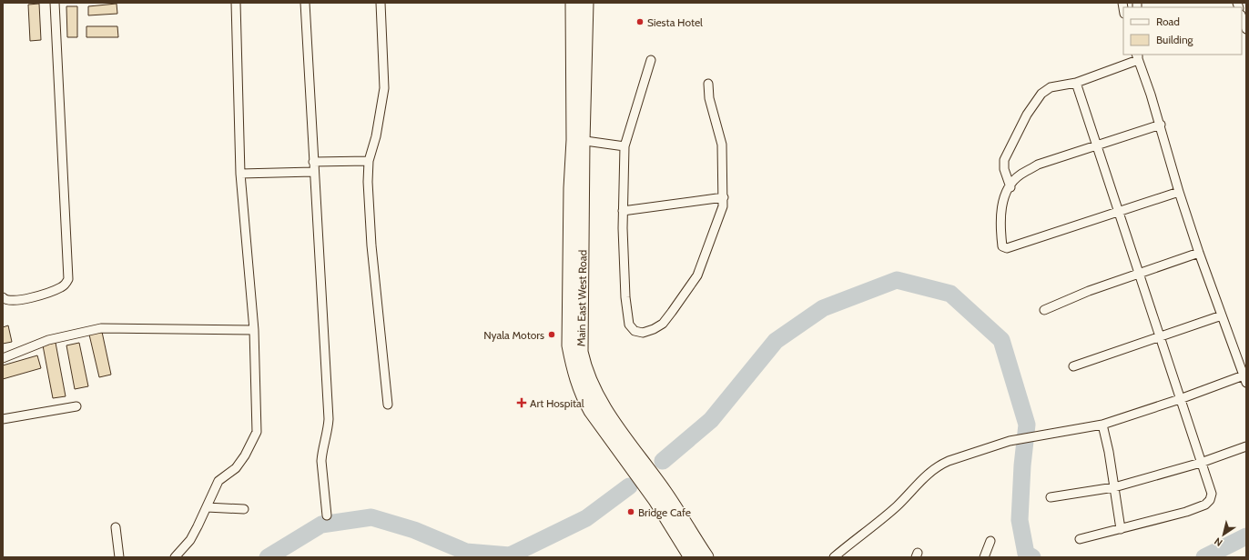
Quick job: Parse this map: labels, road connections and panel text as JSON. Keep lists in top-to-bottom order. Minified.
{"streets":{"main road":["Main East West Road"]},"places":{"other":["Siesta Hotel","Nyala Motors","Bridge Cafe"],"health":["Art Hospital"]},"legend":["Road","Building"],"north":"bottom left"}
